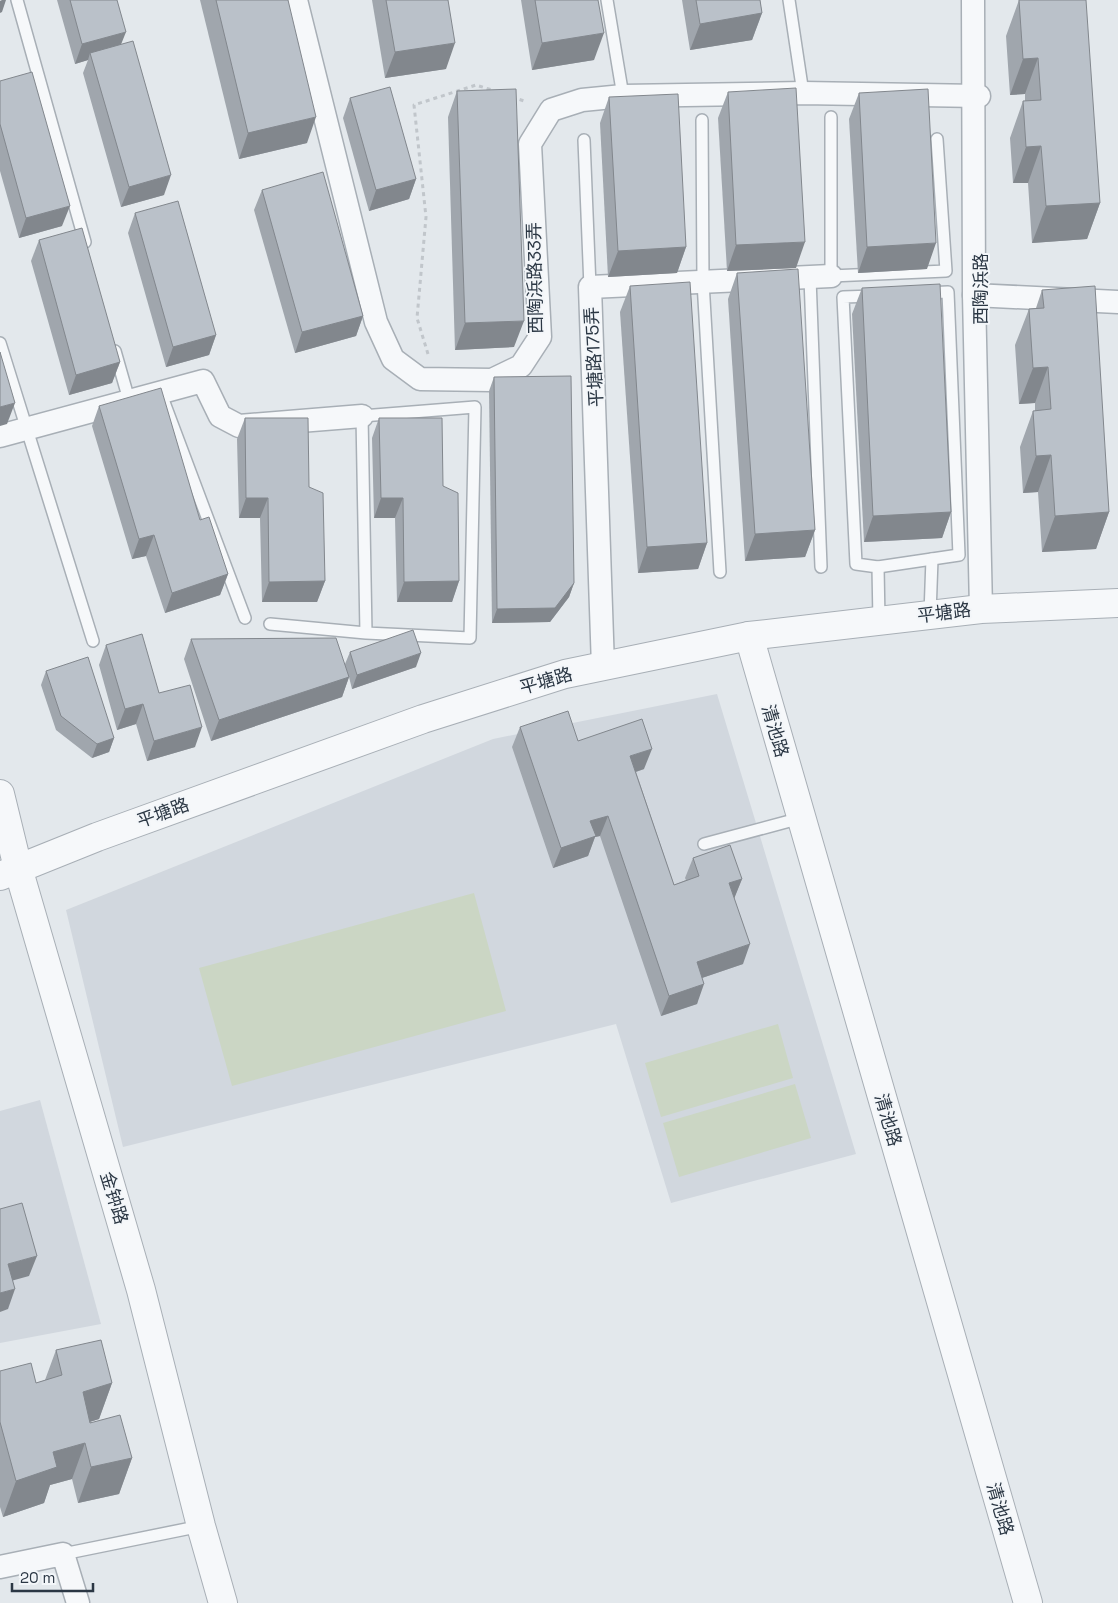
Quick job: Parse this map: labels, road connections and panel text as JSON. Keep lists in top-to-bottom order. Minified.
{"streets":{"street":["西陶浜路33弄","西陶浜路","平塘路175弄","平塘路","清池路","金钟路"]},"crossings":[["西陶浜路","平塘路"],["平塘路175弄","平塘路"],["平塘路","清池路"],["平塘路","金钟路"]],"scale_bar":"20 m"}
